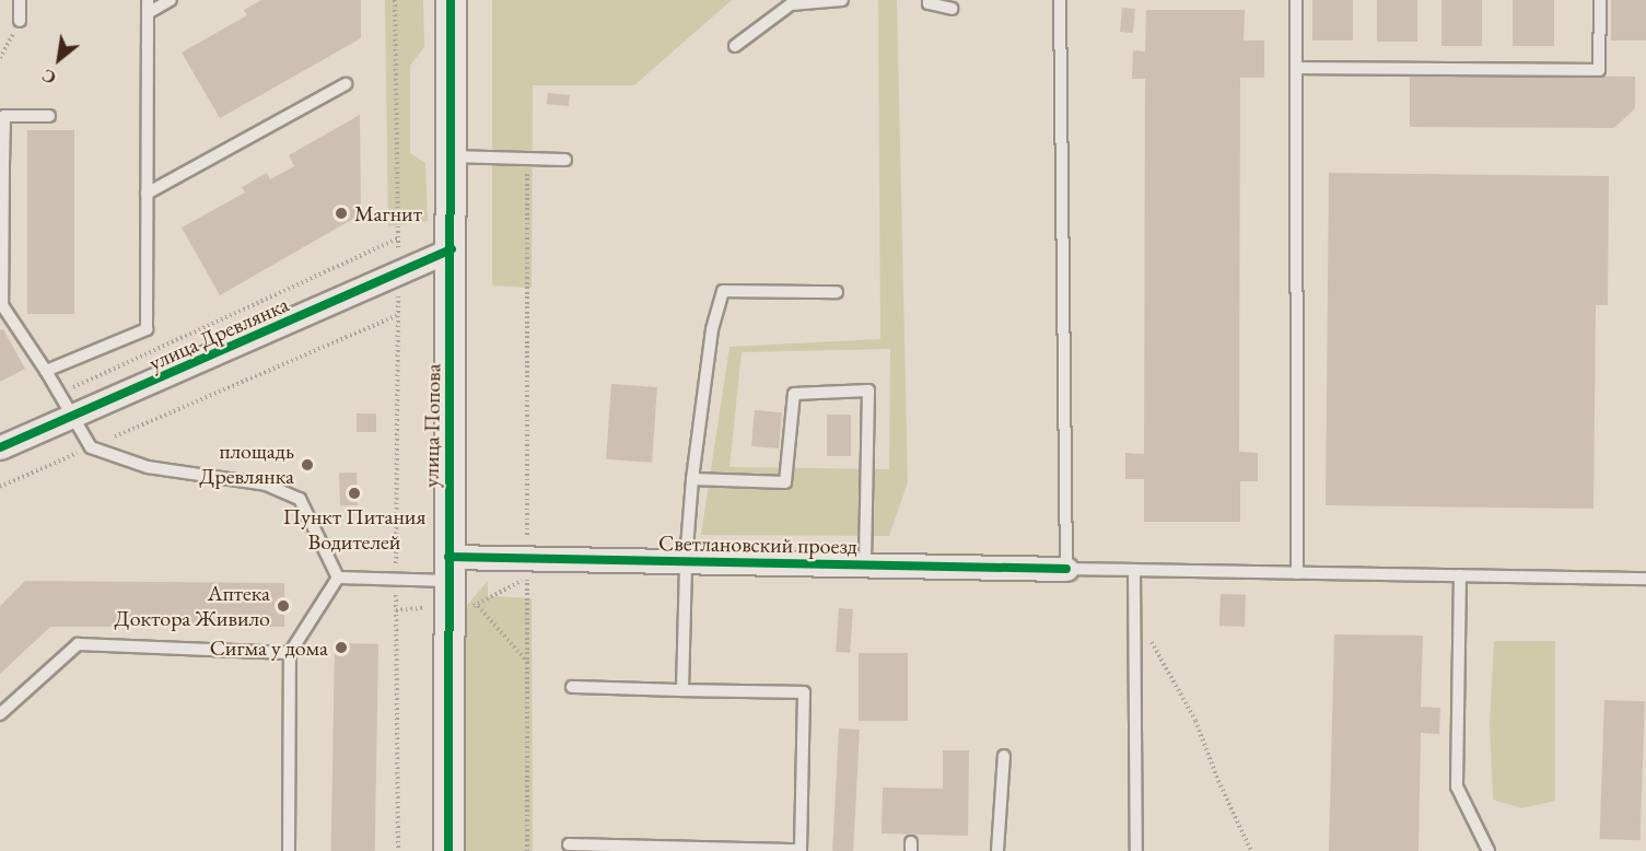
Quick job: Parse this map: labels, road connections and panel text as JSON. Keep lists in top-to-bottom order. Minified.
{"streets":{"street":["улица Древлянка","улица Попова","Светлановский проезд"]},"crossings":[["улица Древлянка","улица Попова"],["улица Попова","Светлановский проезд"]],"places":["Магнит","площадь Древлянка","Пункт Питания Водителей","Аптека Доктора Живило","Сигма у дома"],"north":"bottom left"}
